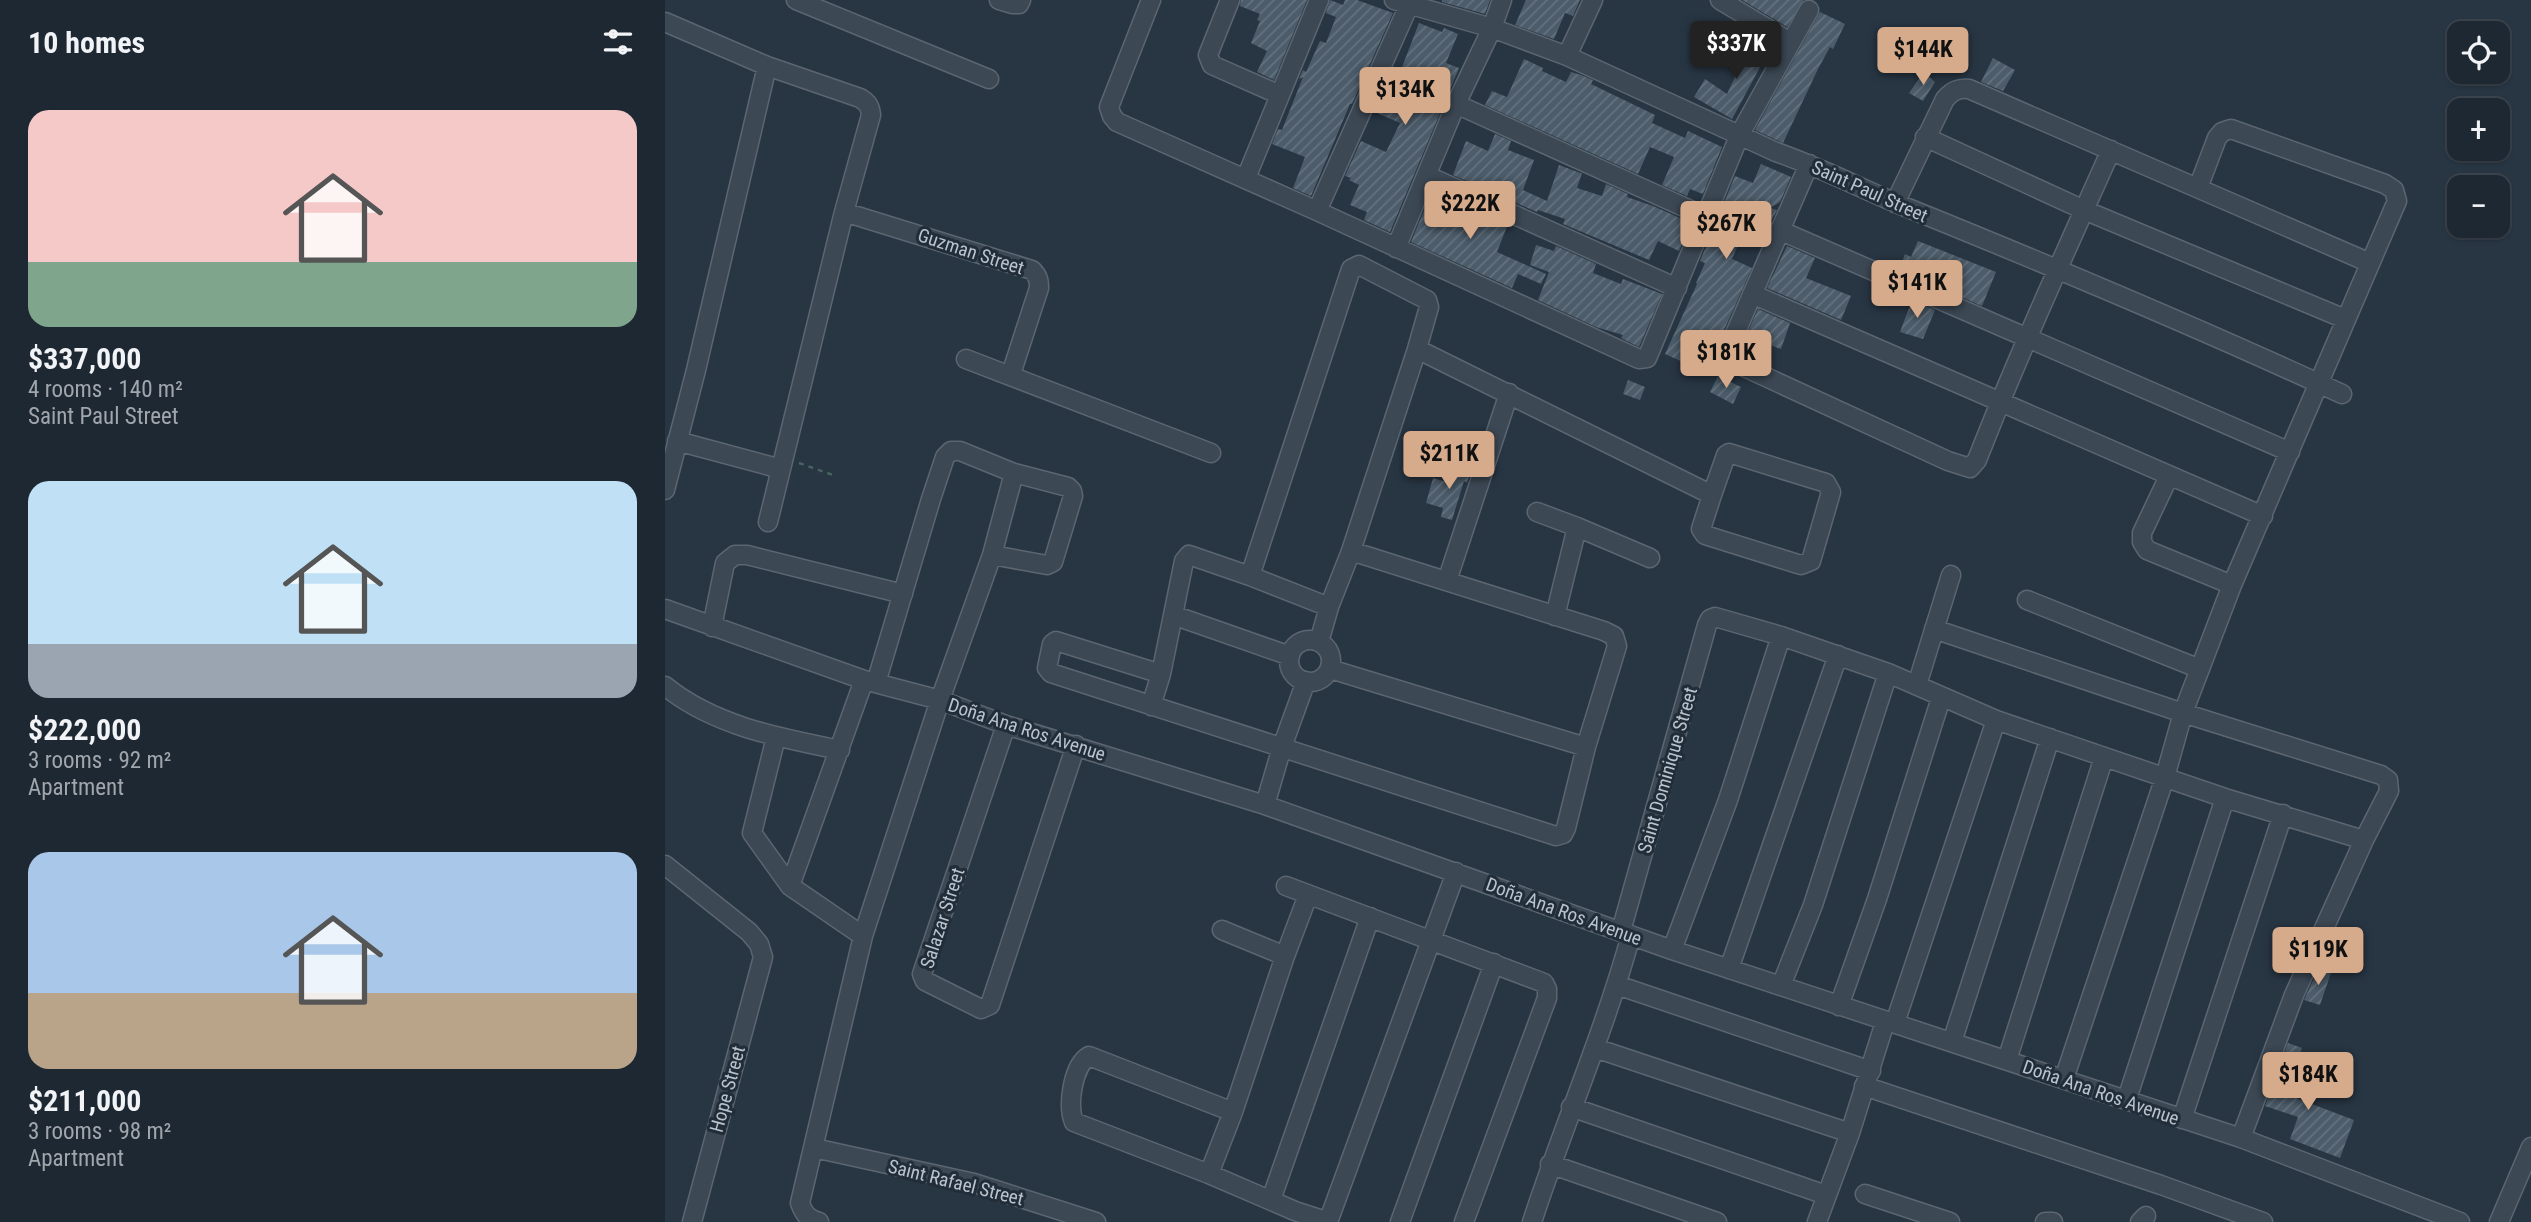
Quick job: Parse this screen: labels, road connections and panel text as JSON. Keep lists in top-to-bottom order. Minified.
{"streets":{"street":["Saint Paul Street","Guzman Street","Doña Ana Ros Avenue","Saint Dominique Street","Salazar Street","Hope Street","Saint Rafael Street"]},"crossings":[["Doña Ana Ros Avenue","Saint Dominique Street"],["Doña Ana Ros Avenue","Salazar Street"]],"page":{"heading":"10 homes","map_buttons":["+","−"],"price":["$337K","$144K","$134K","$222K","$267K","$141K","$181K","$211K","$119K","$184K"],"list":[{"name":"$337,000","note":"4 rooms · 140 m² · Saint Paul Street"},{"name":"$222,000","note":"3 rooms · 92 m² · Apartment"},{"name":"$211,000","note":"3 rooms · 98 m² · Apartment"}]}}
